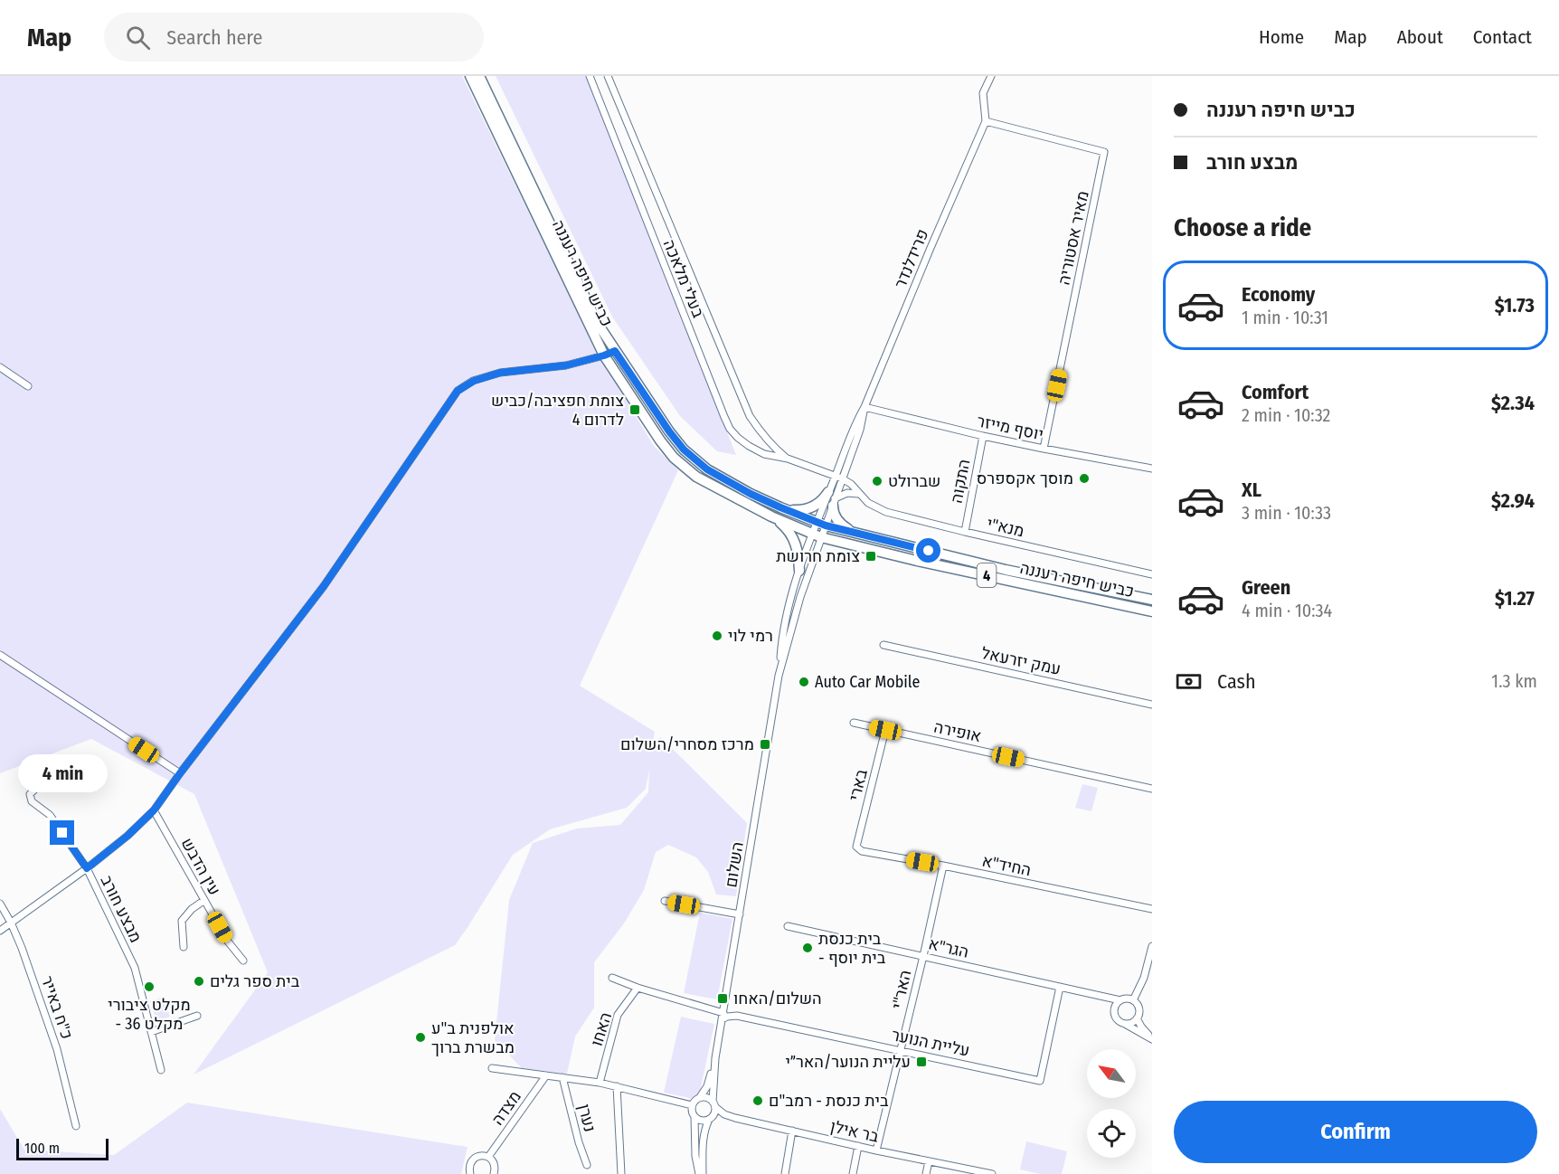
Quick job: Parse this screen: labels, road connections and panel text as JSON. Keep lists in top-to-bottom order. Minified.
{"streets":{"highway":["כביש חיפה רעננה","4"],"street":["מאיר אסטוריה","פרידלנדר","בעלי מלאכה","יוסף מייזר","התקוה","מנא\"י","עמק יזרעאל","אופירה","בארי","השלום","החיד\"א","עין הדבש","מבצע חורב","הגר\"א","האר\"י","כ\"ח באייר","האחו","עליית הנוער","מצדה","נערן","בר אילן"]},"crossings":[["מאיר אסטוריה","פרידלנדר"],["מאיר אסטוריה","יוסף מייזר"],["פרידלנדר","כביש חיפה רעננה"],["פרידלנדר","בעלי מלאכה"],["פרידלנדר","יוסף מייזר"],["פרידלנדר","מנא\"י"],["פרידלנדר","השלום"],["כביש חיפה רעננה","השלום"],["בעלי מלאכה","מנא\"י"],["יוסף מייזר","התקוה"],["התקוה","מנא\"י"],["אופירה","בארי"],["בארי","החיד\"א"],["השלום","עליית הנוער"],["השלום","בר אילן"],["החיד\"א","האר\"י"],["הגר\"א","האר\"י"],["הגר\"א","עליית הנוער"],["האר\"י","עליית הנוער"],["האר\"י","בר אילן"]],"places":{"transit":["צומת חפציבה/כביש 4 לדרום","צומת חרושת","מרכז מסחרי/השלום","השלום/האחו","עליית הנוער/האר״י"],"other":["מוסך אקספרס","שברולט","רמי לוי","Auto Car Mobile","בית כנסת - בית יוסף","בית ספר גלים","מקלט ציבורי - מקלט 36","אולפנית ב\"ע מבשרת ברוך","בית כנסת - רמב\"ם"]},"scale_bar":"100 m","north":"top left","page":{"header":"Map","search":"Search here","nav":["Home","Map","About","Contact"],"banner":["כביש חיפה רעננה","מבצע חורב"],"heading":"Choose a ride","list":[{"name":"Economy","note":"1 min · 10:31","value":"$1.73"},{"name":"Comfort","note":"2 min · 10:32","value":"$2.34"},{"name":"XL","note":"3 min · 10:33","value":"$2.94"},{"name":"Green","note":"4 min · 10:34","value":"$1.27"}],"pay":["Cash","1.3 km"],"bubble":"4 min","buttons":"Confirm","scale":"100 m"}}
